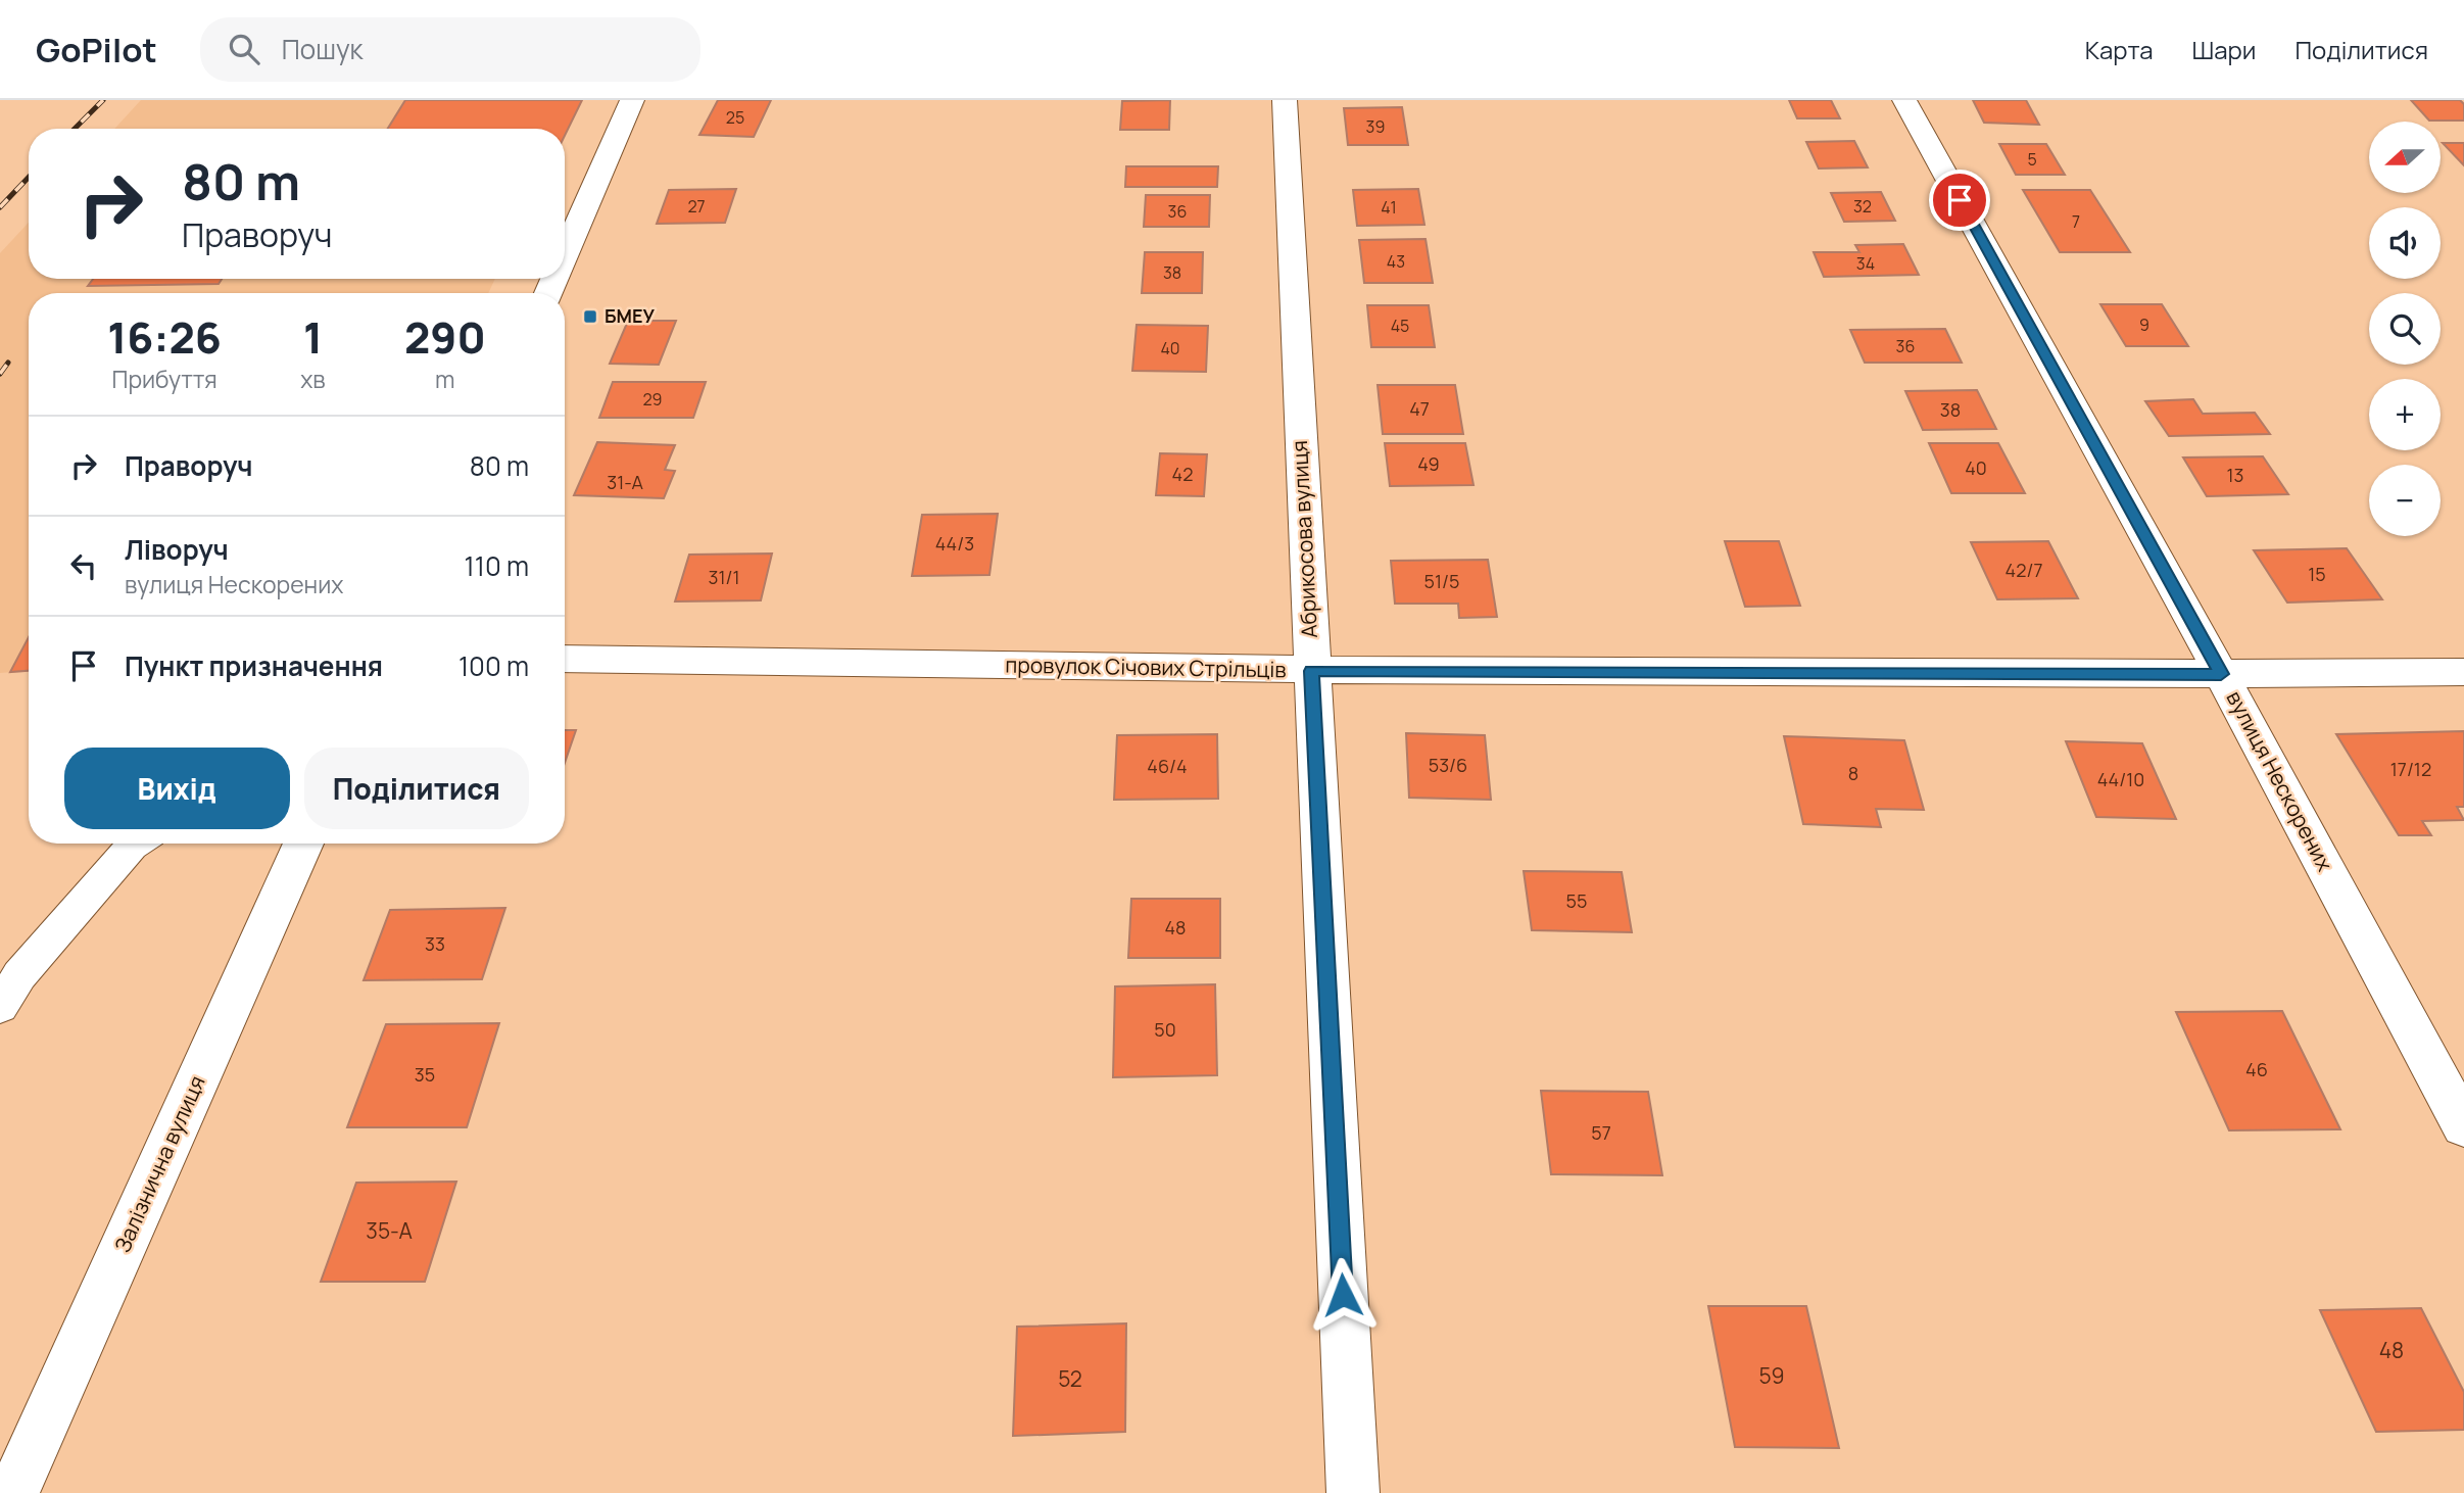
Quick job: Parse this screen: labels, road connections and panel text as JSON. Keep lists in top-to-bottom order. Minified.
{"streets":{"street":["Абрикосова вулиця","провулок Січових Стрільців","вулиця Нескорених","Залізнична вулиця"]},"crossings":[["Абрикосова вулиця","провулок Січових Стрільців"],["провулок Січових Стрільців","вулиця Нескорених"]],"places":{"transit":["БМЕУ"]},"house_numbers":["25","39","5","27","32","41","36","7","43","34","38","9","45","36","40","29","47","38","49","40","42","13","31-А","44/3","42/7","15","31/1","51/5","53/6","46/4","17/12","8","44/10","55","48","33","50","46","35","57","35-А","48","59","52"],"north":"left","page":{"header":"GoPilot","search":"Пошук","nav":["Карта","Шари","Поділитися"],"map_buttons":["+","−"],"turn":["80 m","Праворуч"],"eta":["16:26","Прибуття","1","хв","290","m"],"list":[{"name":"Праворуч","value":"80 m"},{"name":"Ліворуч","note":"вулиця Нескорених","value":"110 m"},{"name":"Пункт призначення","value":"100 m"}],"buttons":["Вихід","Поділитися"]}}
